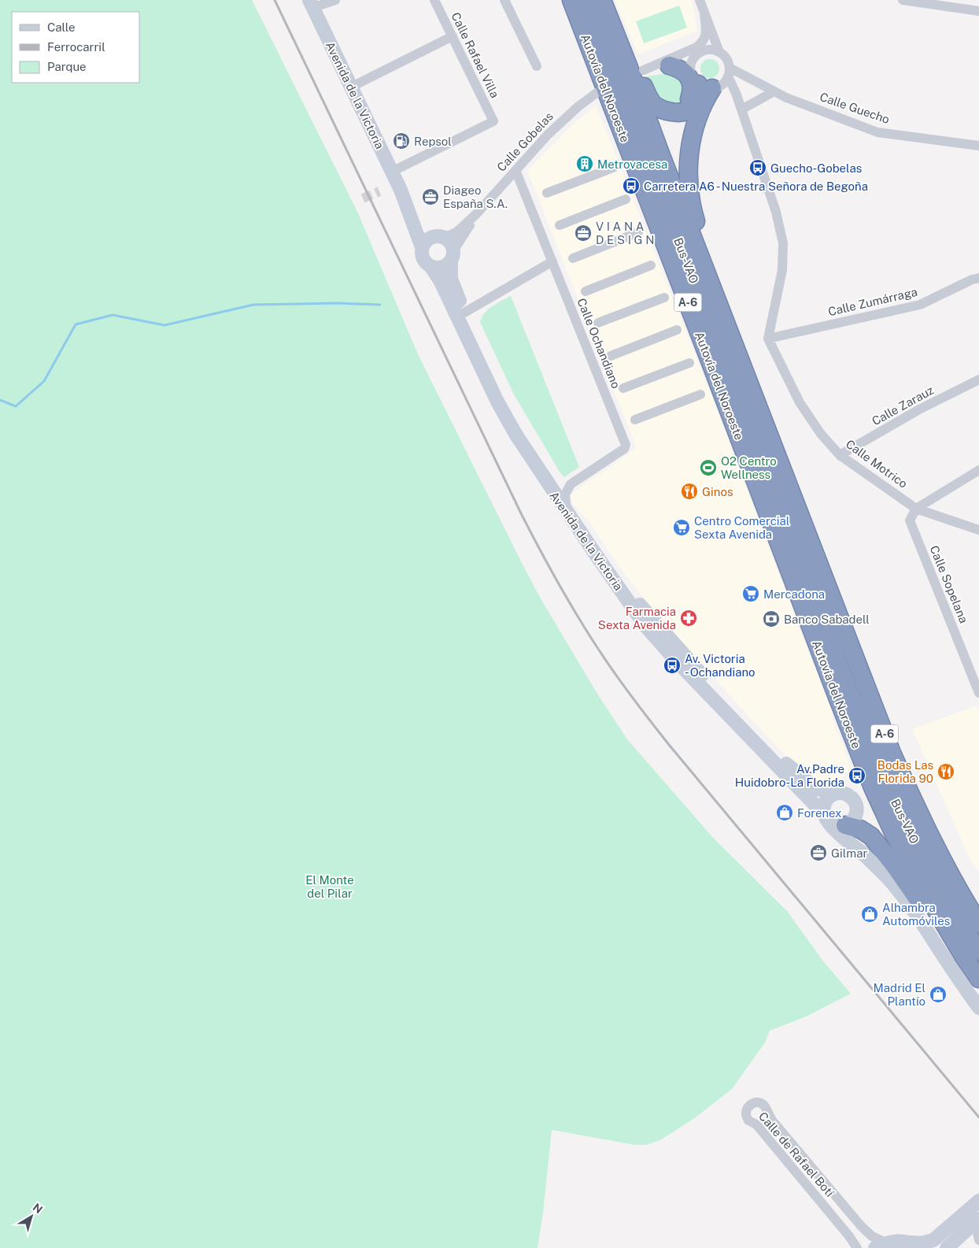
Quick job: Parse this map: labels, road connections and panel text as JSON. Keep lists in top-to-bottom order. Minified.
{"streets":{"highway":["Autovía del Noroeste","Bus-VAO","A-6"],"street":["Calle Rafael Villa","Avenida de la Victoria","Calle Guecho","Calle Gobelas","Calle Zumárraga","Calle Ochandiano","Calle Zarauz","Calle Motrico","Calle Sopelana","Calle de Rafael Botí"]},"crossings":[["Calle Rafael Villa","Avenida de la Victoria"],["Autovía del Noroeste","Bus-VAO"],["Avenida de la Victoria","Calle Gobelas"],["Avenida de la Victoria","Calle Ochandiano"],["Calle Gobelas","Calle Ochandiano"],["Calle Zumárraga","Calle Motrico"],["Calle Zarauz","Calle Motrico"],["Calle Motrico","Calle Sopelana"]],"parks":["El Monte del Pilar"],"places":{"fuel station":["Repsol"],"building":["Metrovacesa"],"bus stop":["Guecho-Gobelas","Carretera A6 - Nuestra Señora de Begoña","Av. Victoria - Ochandiano","Av.Padre Huidobro-La Florida"],"office":["Diageo España S.A.","V I A N A D E S I G N","Gilmar"],"sports":["O2 Centro Wellness"],"restaurant":["Ginos","Bodas Las Florida 90"],"supermarket":["Centro Comercial Sexta Avenida","Mercadona"],"pharmacy":["Farmacia Sexta Avenida"],"bank":["Banco Sabadell"],"shop":["Forenex","Alhambra Automóviles","Madrid El Plantío"]},"legend":["Calle","Ferrocarril","Parque"],"north":"top right"}
